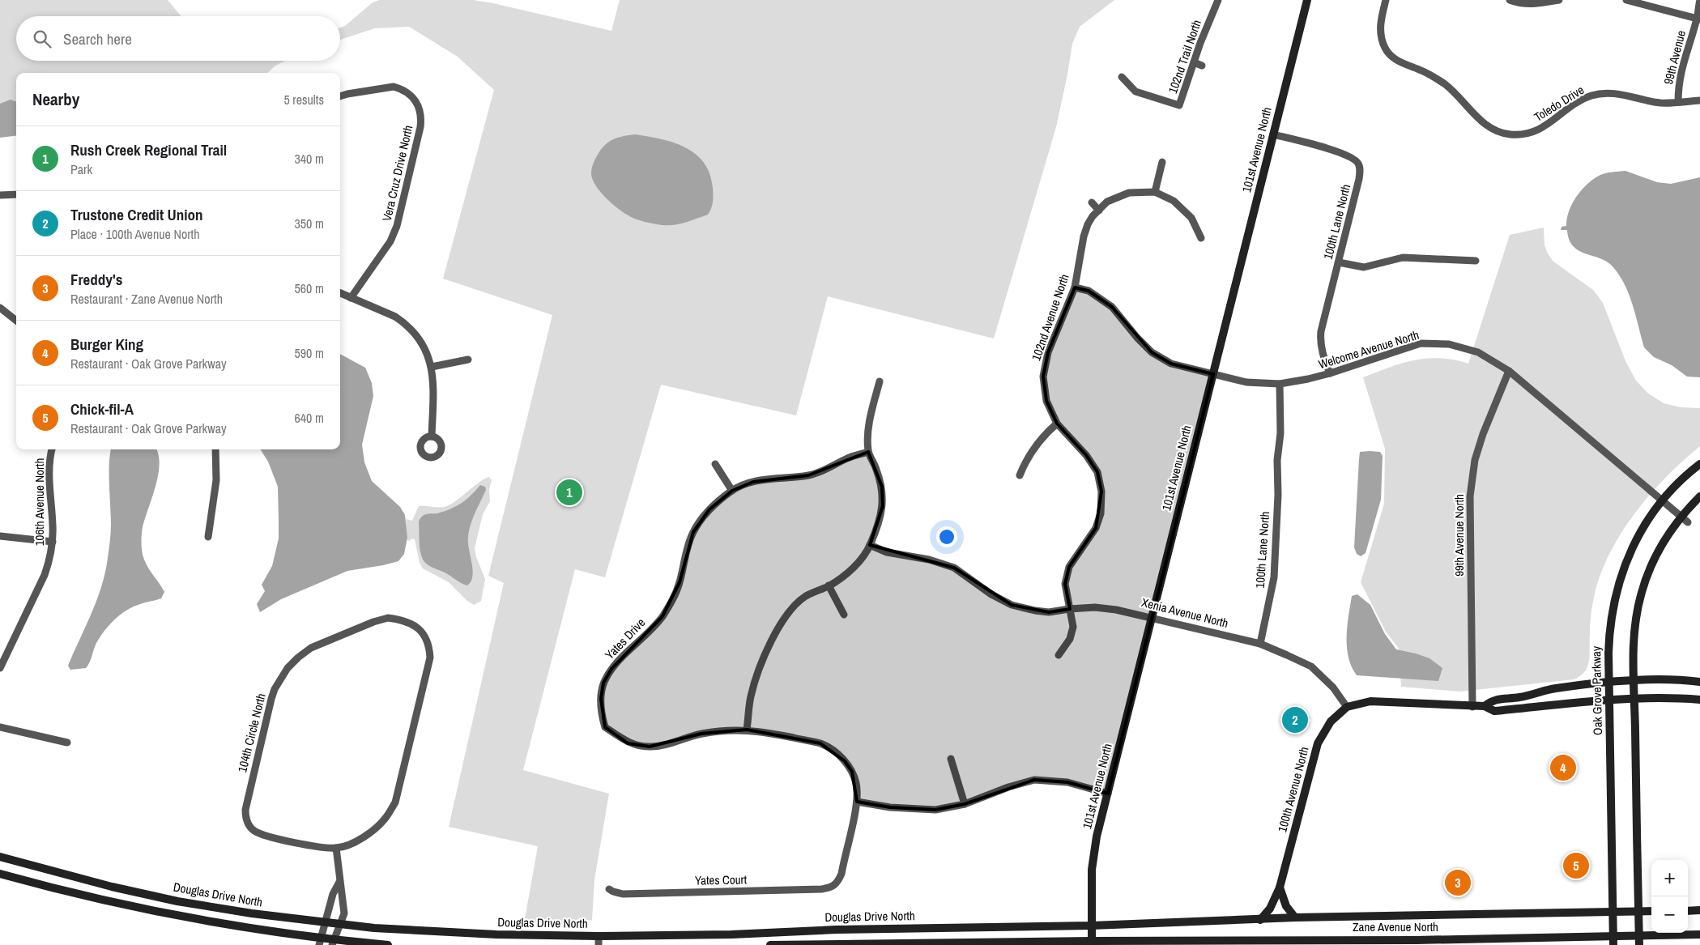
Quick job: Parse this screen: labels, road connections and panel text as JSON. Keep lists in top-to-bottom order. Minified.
{"streets":{"main road":["101st Avenue North","Oak Grove Parkway","100th Avenue North","Douglas Drive North","Zane Avenue North"],"street":["102nd Trail North","99th Avenue","Toledo Drive","Vera Cruz Drive North","100th Lane North","102nd Avenue North","Welcome Avenue North","106th Avenue North","99th Avenue North","Xenia Avenue North","Yates Drive","104th Circle North","Yates Court"]},"crossings":[["99th Avenue","Toledo Drive"],["101st Avenue North","100th Lane North"],["101st Avenue North","Welcome Avenue North"],["101st Avenue North","Xenia Avenue North"],["101st Avenue North","Douglas Drive North"],["101st Avenue North","Zane Avenue North"],["100th Lane North","Welcome Avenue North"],["100th Lane North","Xenia Avenue North"],["102nd Avenue North","Welcome Avenue North"],["102nd Avenue North","Xenia Avenue North"],["Welcome Avenue North","99th Avenue North"],["Welcome Avenue North","Oak Grove Parkway"],["Xenia Avenue North","100th Avenue North"],["Yates Drive","Yates Court"],["Oak Grove Parkway","Zane Avenue North"],["100th Avenue North","Zane Avenue North"],["Douglas Drive North","Zane Avenue North"]],"page":{"search":"Search here","heading":["Nearby","5 results"],"list":[{"mark":"1","name":"Rush Creek Regional Trail","note":"Park","value":"340 m"},{"mark":"2","name":"Trustone Credit Union","note":"Place · 100th Avenue North","value":"350 m"},{"mark":"3","name":"Freddy's","note":"Restaurant · Zane Avenue North","value":"560 m"},{"mark":"4","name":"Burger King","note":"Restaurant · Oak Grove Parkway","value":"590 m"},{"mark":"5","name":"Chick-fil-A","note":"Restaurant · Oak Grove Parkway","value":"640 m"}],"pins":["1","2","4","5","3"],"map_buttons":["+","−"]}}
